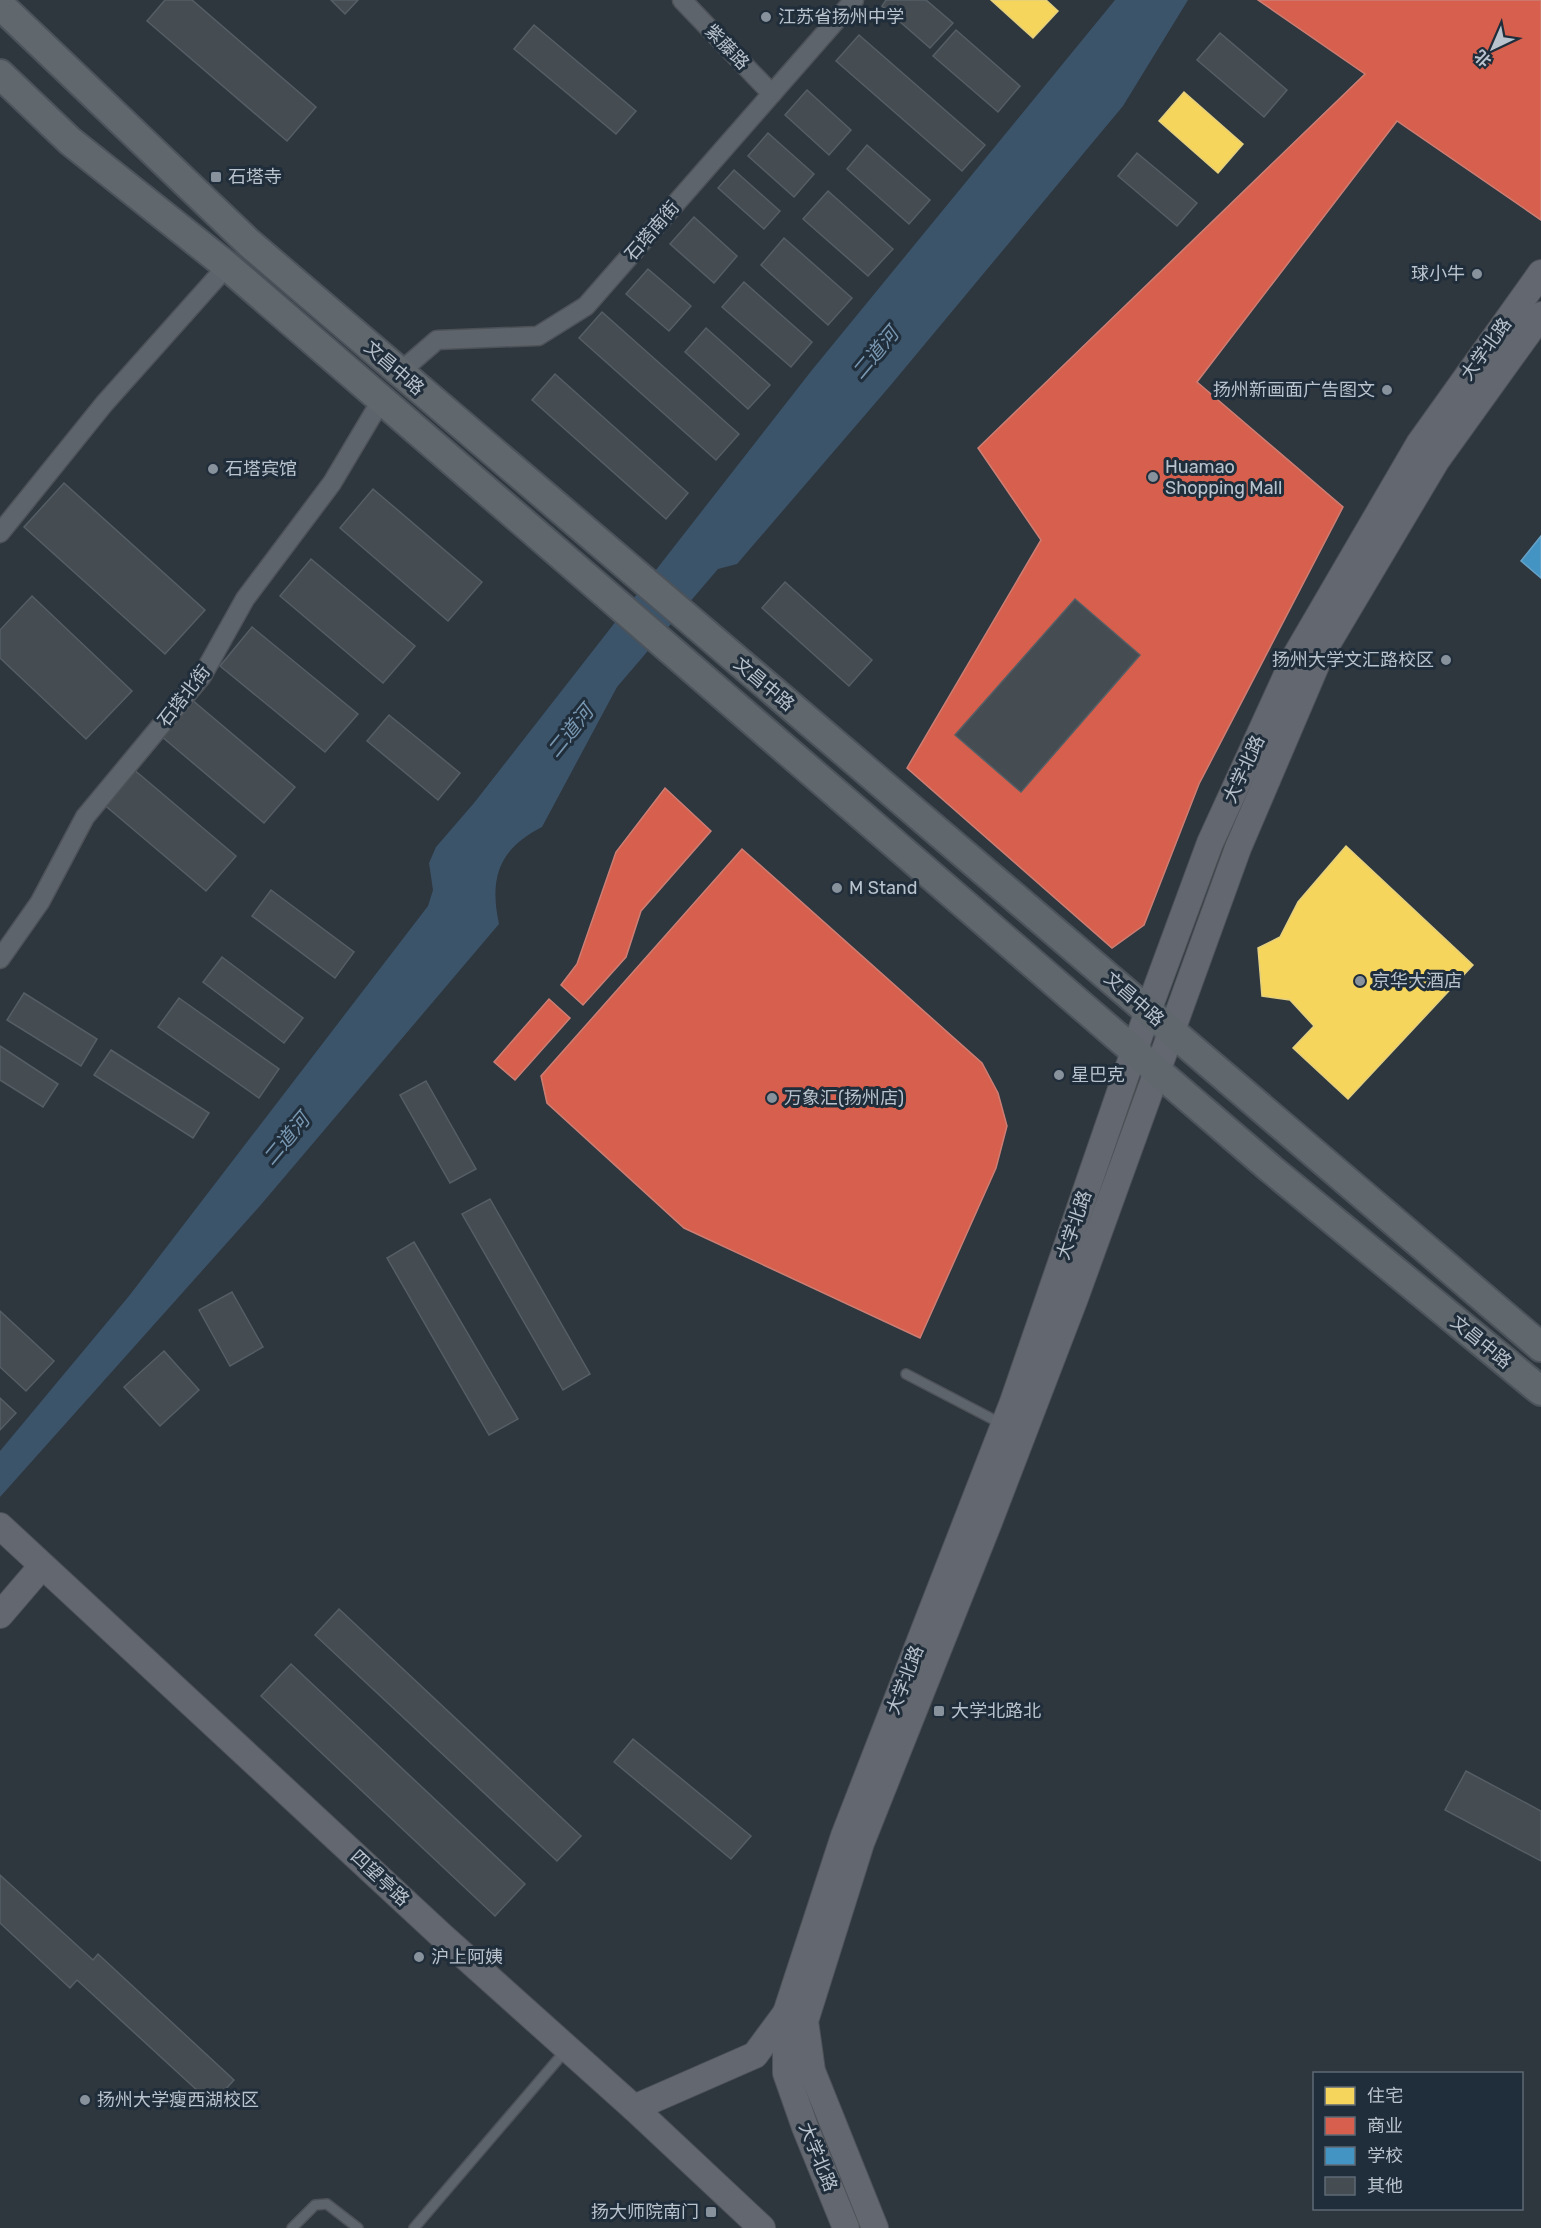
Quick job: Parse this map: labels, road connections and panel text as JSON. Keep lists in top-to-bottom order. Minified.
{"streets":{"main road":["文昌中路"],"street":["紫藤路","石塔南街","大学北路","石塔北街","四望亭路"]},"crossings":[["紫藤路","石塔南街"],["石塔南街","文昌中路"],["大学北路","文昌中路"],["文昌中路","石塔北街"]],"water":["二道河"],"places":{"other":["江苏省扬州中学","球小牛","扬州新画面广告图文","石塔宾馆","Huamao Shopping Mall","扬州大学文汇路校区","M Stand","京华大酒店","星巴克","万象汇(扬州店)","沪上阿姨","扬州大学瘦西湖校区"],"transit":["石塔寺","大学北路北","扬大师院南门"]},"legend":["住宅","商业","学校","其他"],"north":"bottom left"}
